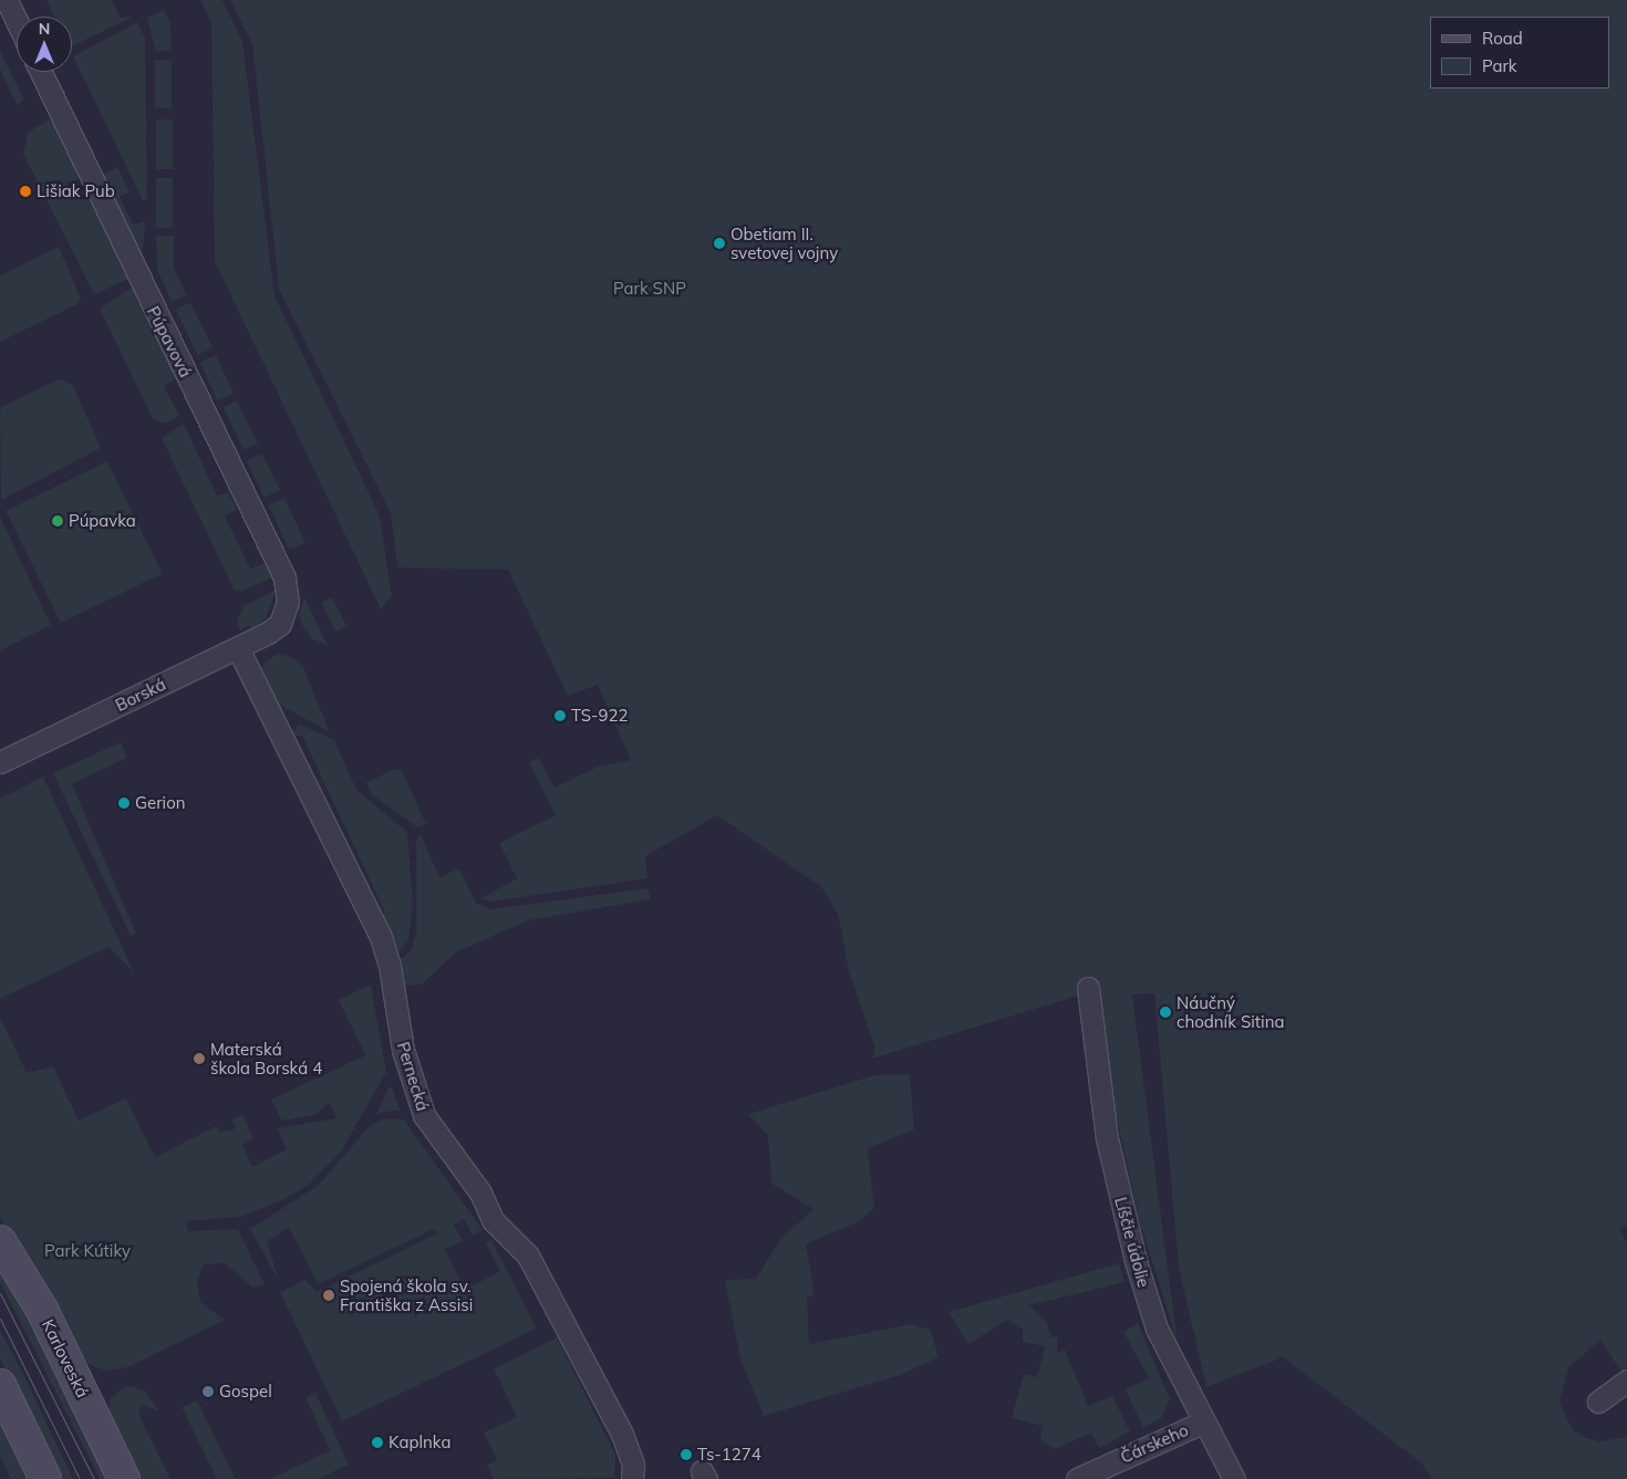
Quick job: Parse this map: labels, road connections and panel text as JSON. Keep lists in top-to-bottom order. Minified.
{"streets":{"main road":["Karloveská"],"street":["Púpavová","Borská","Pernecká","Líščie údolie","Čárskeho"]},"crossings":[["Púpavová","Borská"],["Borská","Pernecká"],["Líščie údolie","Čárskeho"]],"parks":["Park SNP","Park Kútiky"],"places":["Lišiak Pub","Obetiam II. svetovej vojny","Púpavka","TS-922","Gerion","Náučný chodník Sitina","Materská škola Borská 4","Spojená škola sv. Františka z Assisi","Gospel","Kaplnka","Ts-1274"],"legend":["Road","Park"],"north":"top"}
